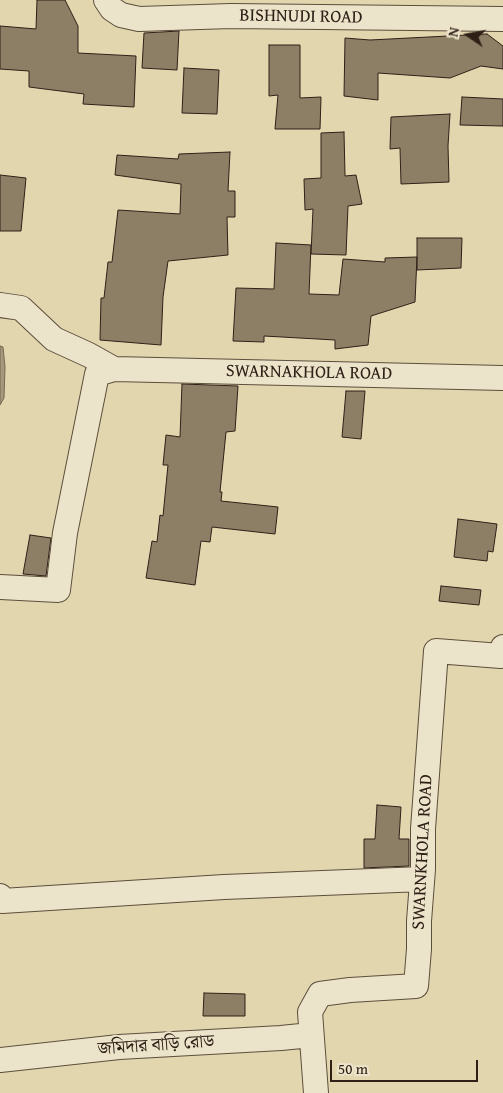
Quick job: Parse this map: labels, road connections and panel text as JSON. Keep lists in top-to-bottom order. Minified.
{"streets":{"street":["BISHNUDI ROAD","SWARNAKHOLA ROAD","SWARNKHOLA ROAD","জমিদার বাড়ি রোড"]},"crossings":[["SWARNKHOLA ROAD","জমিদার বাড়ি রোড"]],"scale_bar":"50 m","north":"left"}
